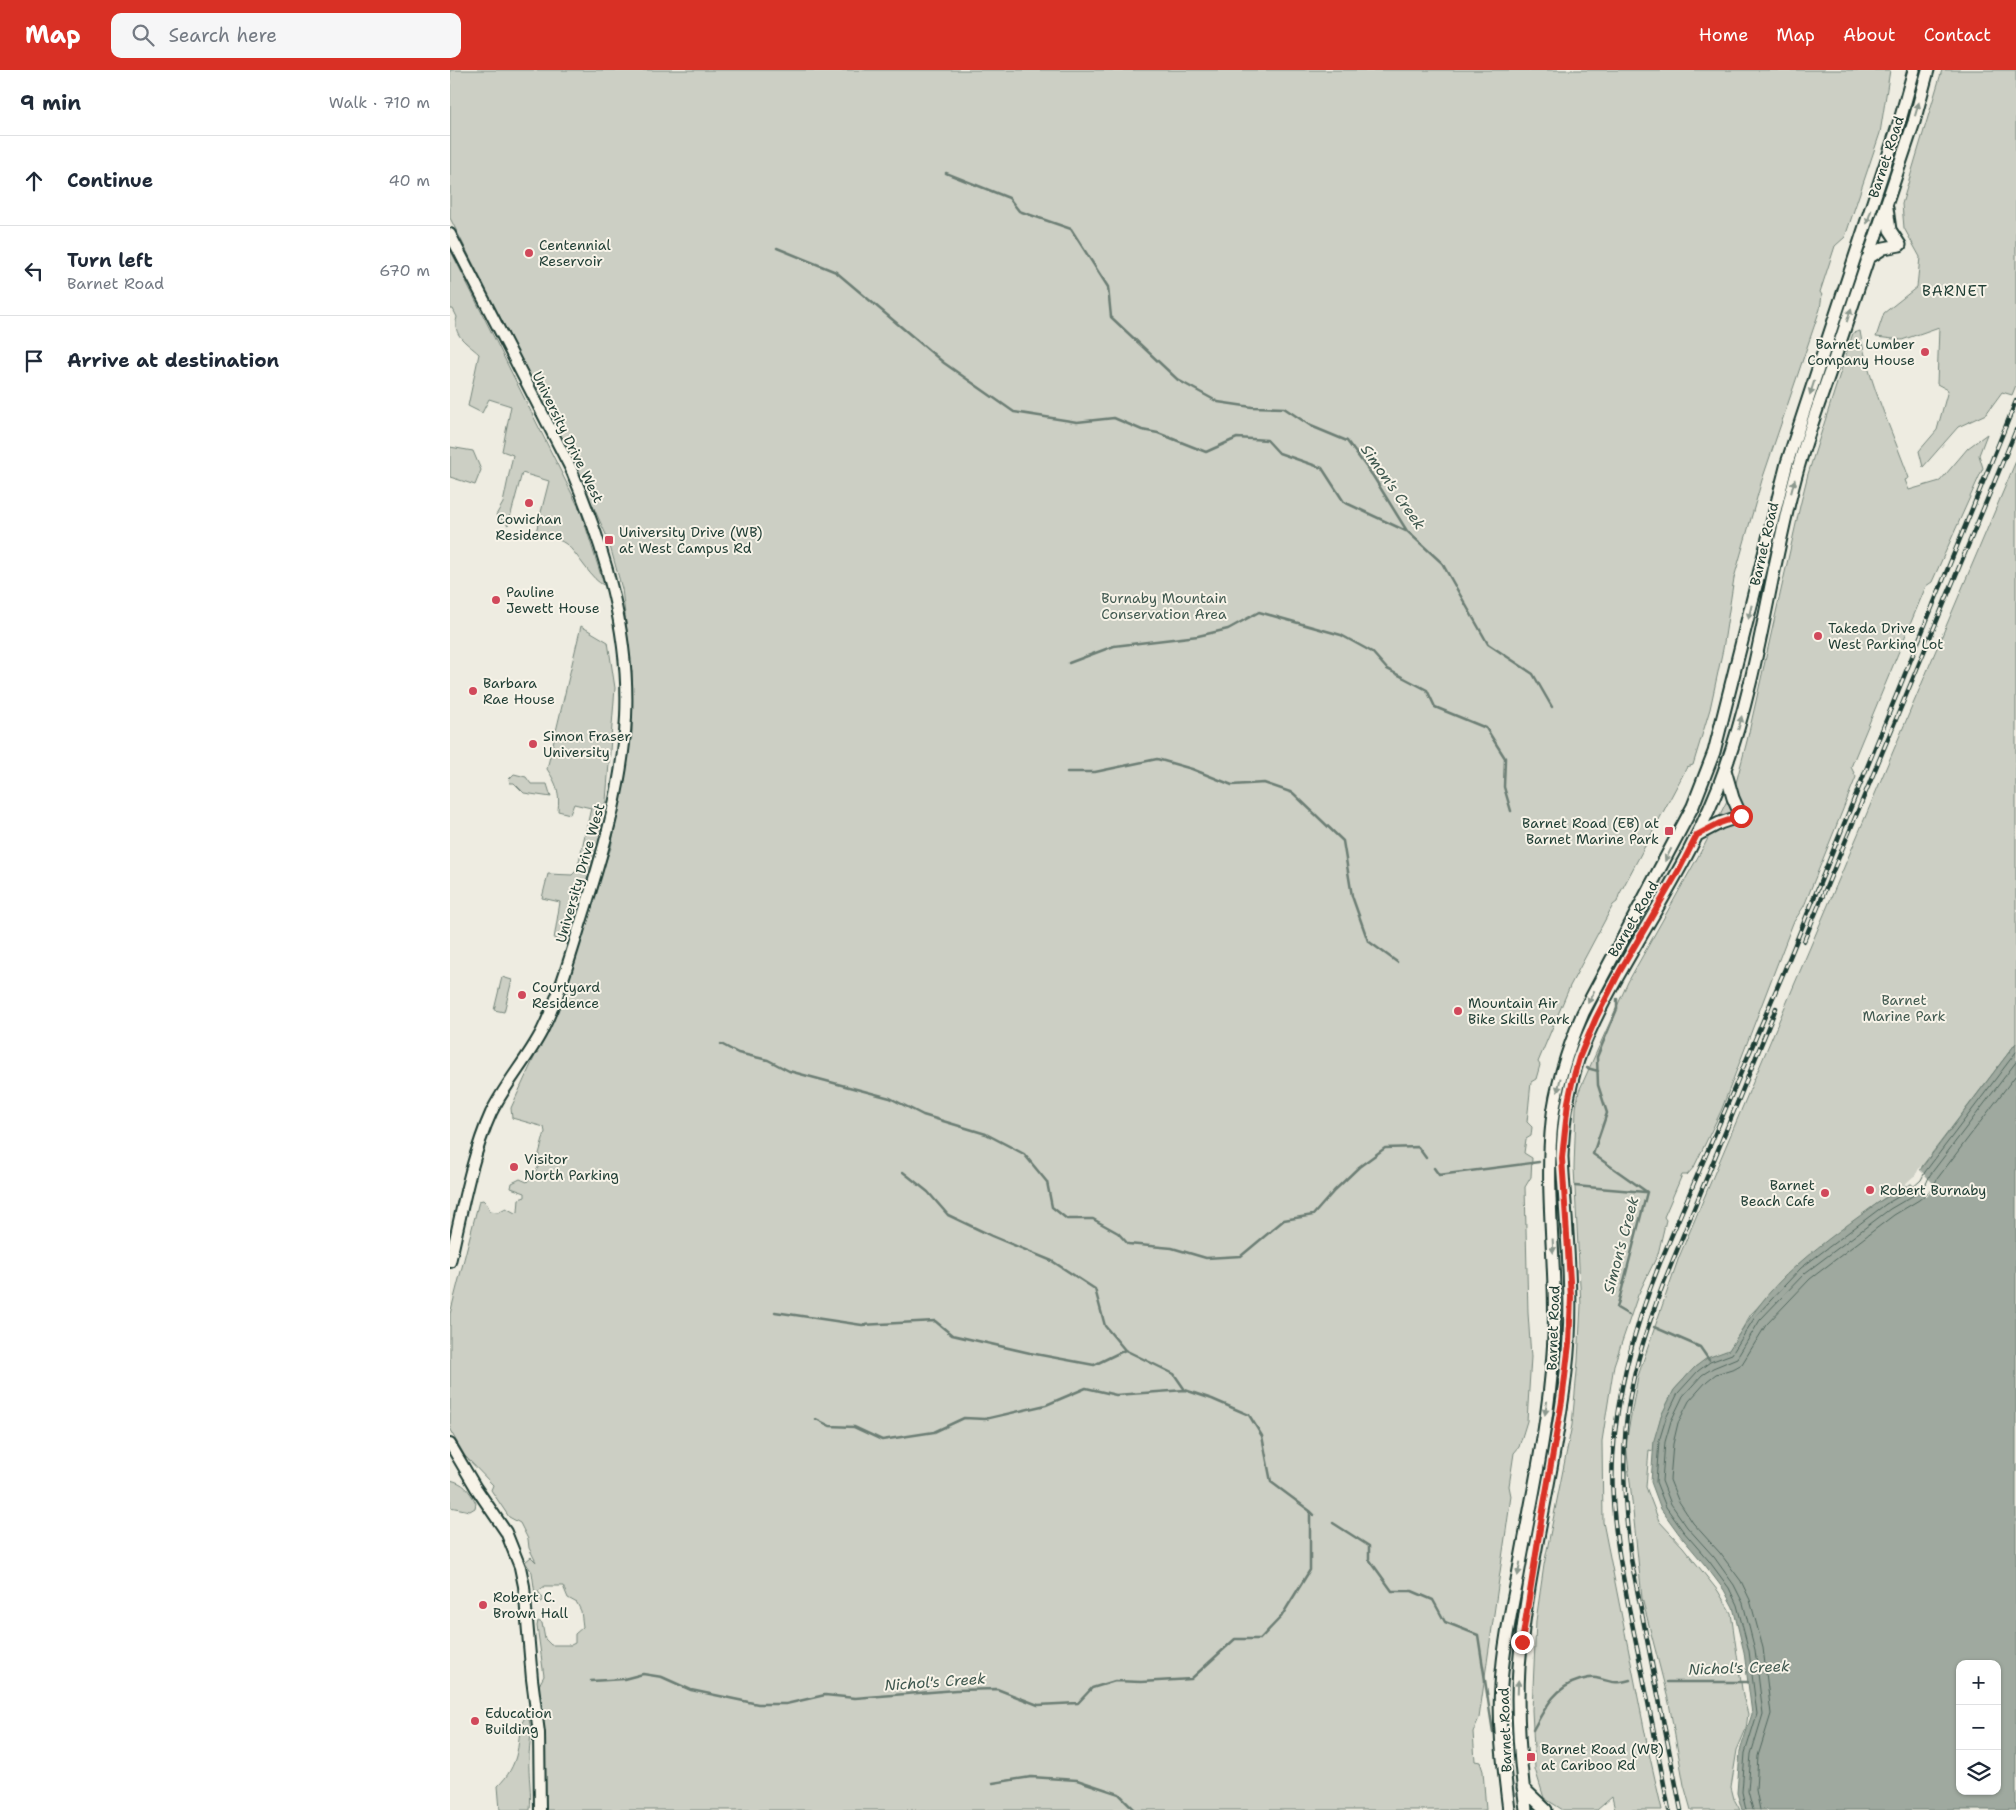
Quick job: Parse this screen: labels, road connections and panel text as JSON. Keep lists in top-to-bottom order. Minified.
{"streets":{"main road":["Barnet Road"],"street":["University Drive West"]},"districts":["BARNET"],"water":["Simon's Creek","Nichol's Creek"],"parks":["Burnaby Mountain Conservation Area","Barnet Marine Park"],"places":{"other":["Centennial Reservoir","Barnet Lumber Company House","Cowichan Residence","Pauline Jewett House","Takeda Drive West Parking Lot","Barbara Rae House","Simon Fraser University","Courtyard Residence","Mountain Air Bike Skills Park","Visitor North Parking","Robert Burnaby","Barnet Beach Cafe","Robert C. Brown Hall","Education Building"],"transit":["University Drive (WB) at West Campus Rd","Barnet Road (EB) at Barnet Marine Park","Barnet Road (WB) at Cariboo Rd"]},"page":{"header":"Map","search":"Search here","nav":["Home","Map","About","Contact"],"heading":["9 min","Walk · 710 m"],"list":[["Continue","40 m"],["Turn left","Barnet Road","670 m"],"Arrive at destination"],"map_buttons":["+","−"]}}
